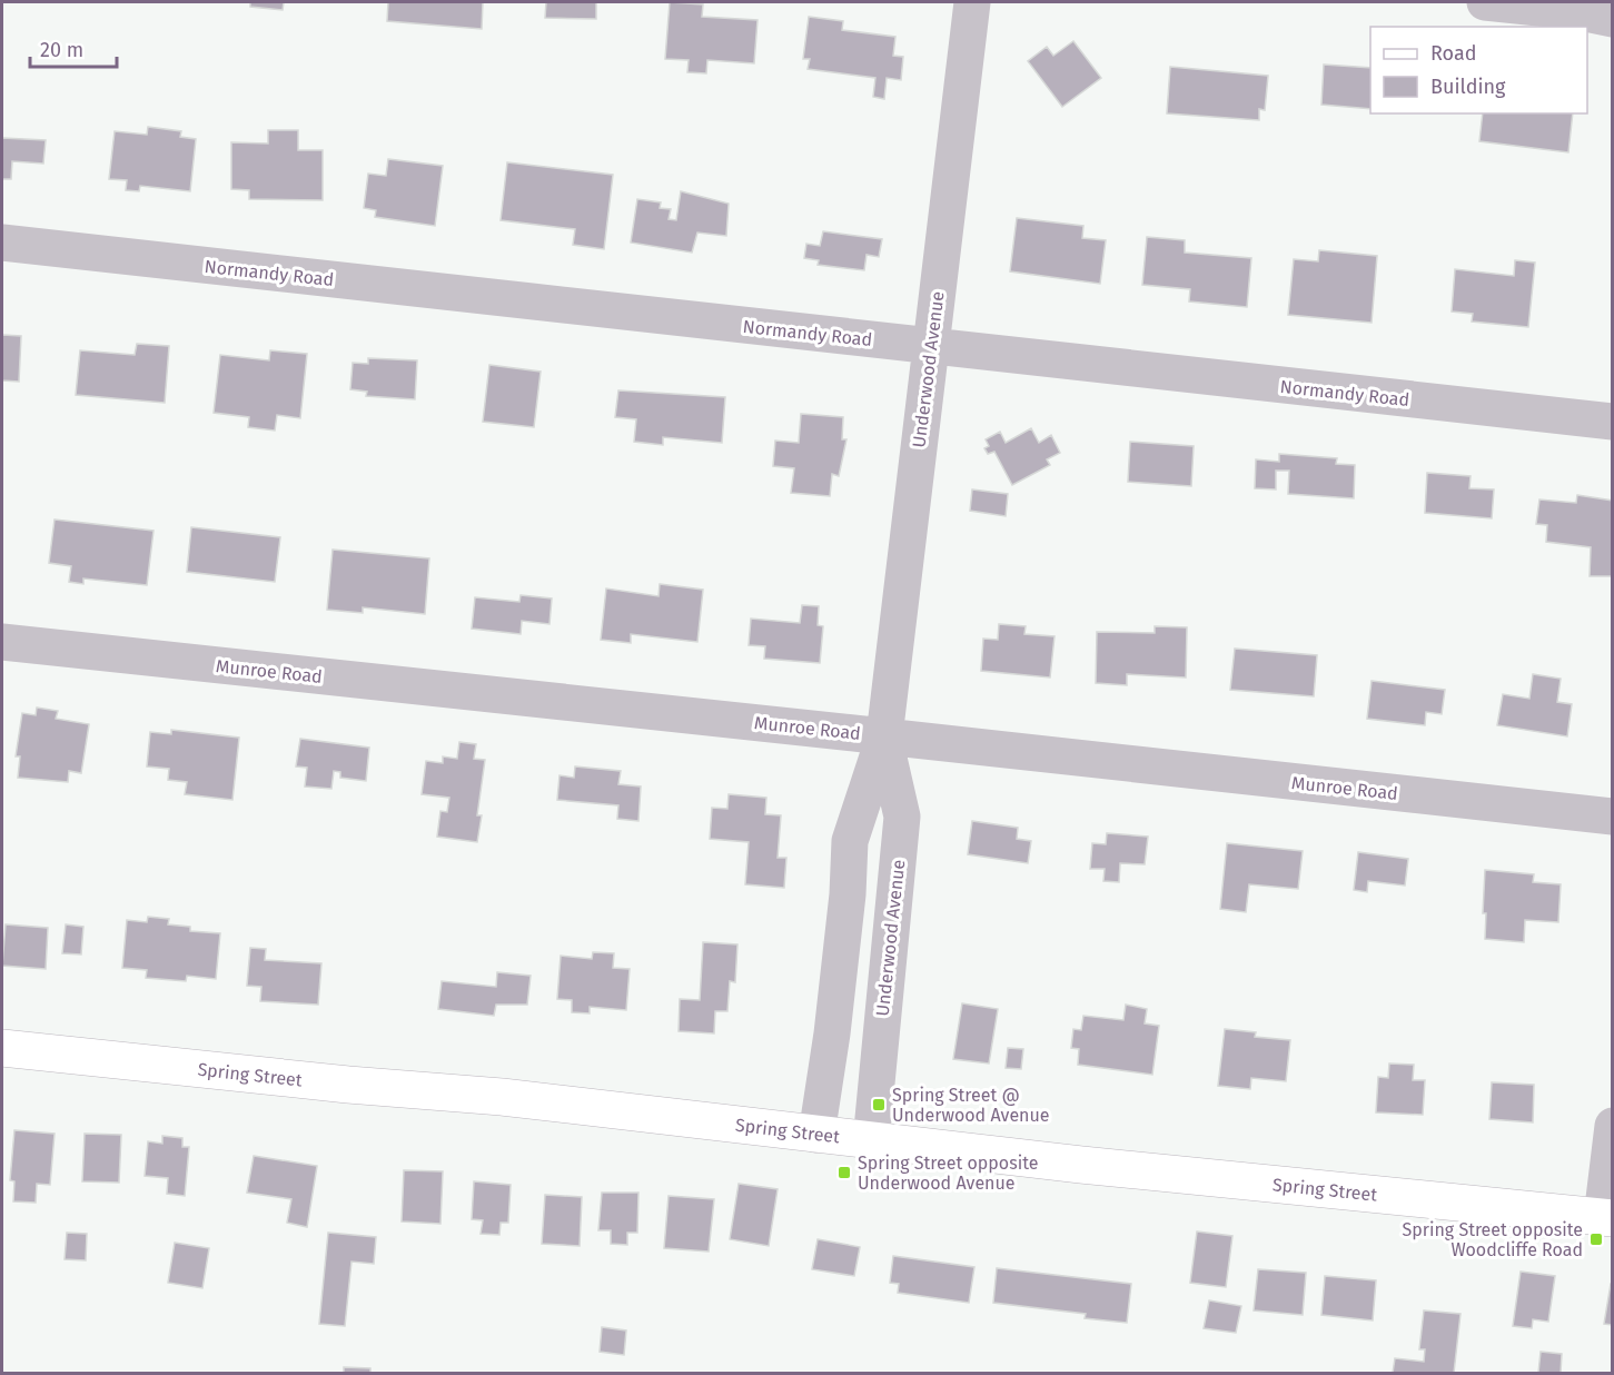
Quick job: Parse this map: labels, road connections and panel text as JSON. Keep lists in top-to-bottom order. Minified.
{"streets":{"main road":["Spring Street"],"street":["Normandy Road","Underwood Avenue","Munroe Road"]},"crossings":[["Normandy Road","Underwood Avenue"],["Underwood Avenue","Munroe Road"],["Underwood Avenue","Spring Street"]],"places":{"transit":["Spring Street @ Underwood Avenue","Spring Street opposite Underwood Avenue","Spring Street opposite Woodcliffe Road"]},"legend":["Road","Building"],"scale_bar":"20 m"}
